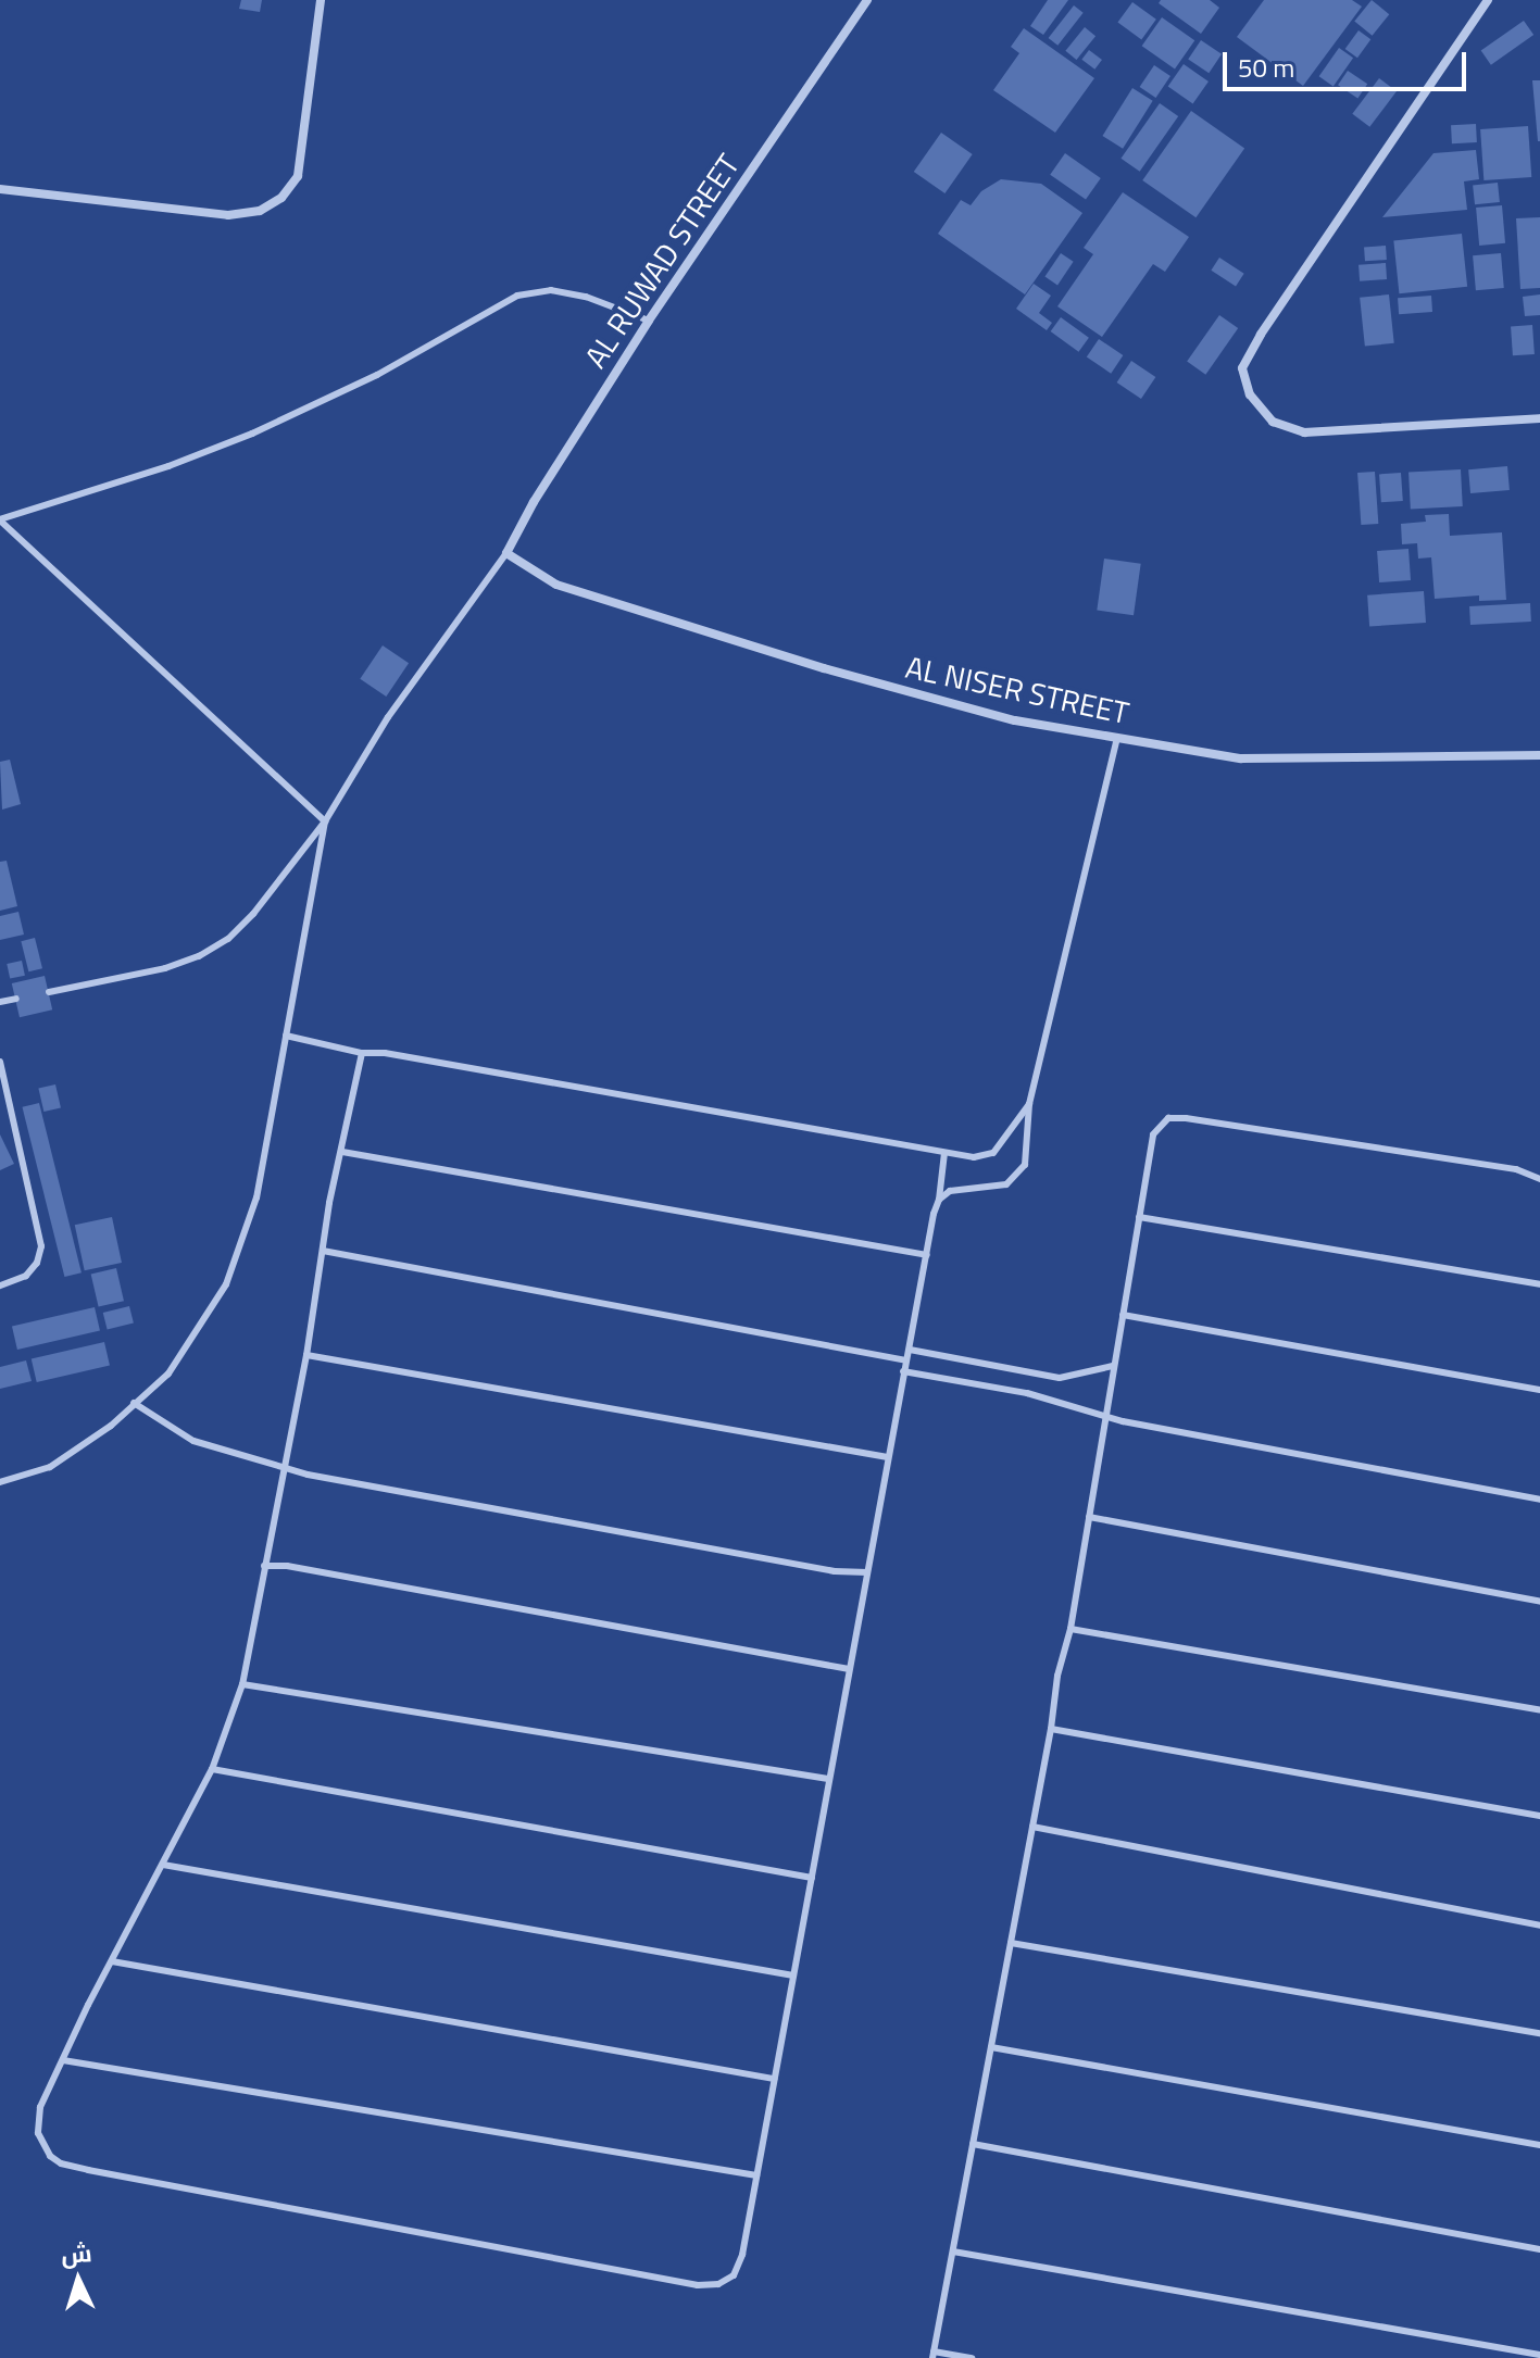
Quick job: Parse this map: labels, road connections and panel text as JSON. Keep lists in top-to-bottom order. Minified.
{"streets":{"street":["AL RUWAD STREET","AL NISER STREET"]},"crossings":[["AL RUWAD STREET","AL NISER STREET"]],"scale_bar":"50 m","north":"top"}
